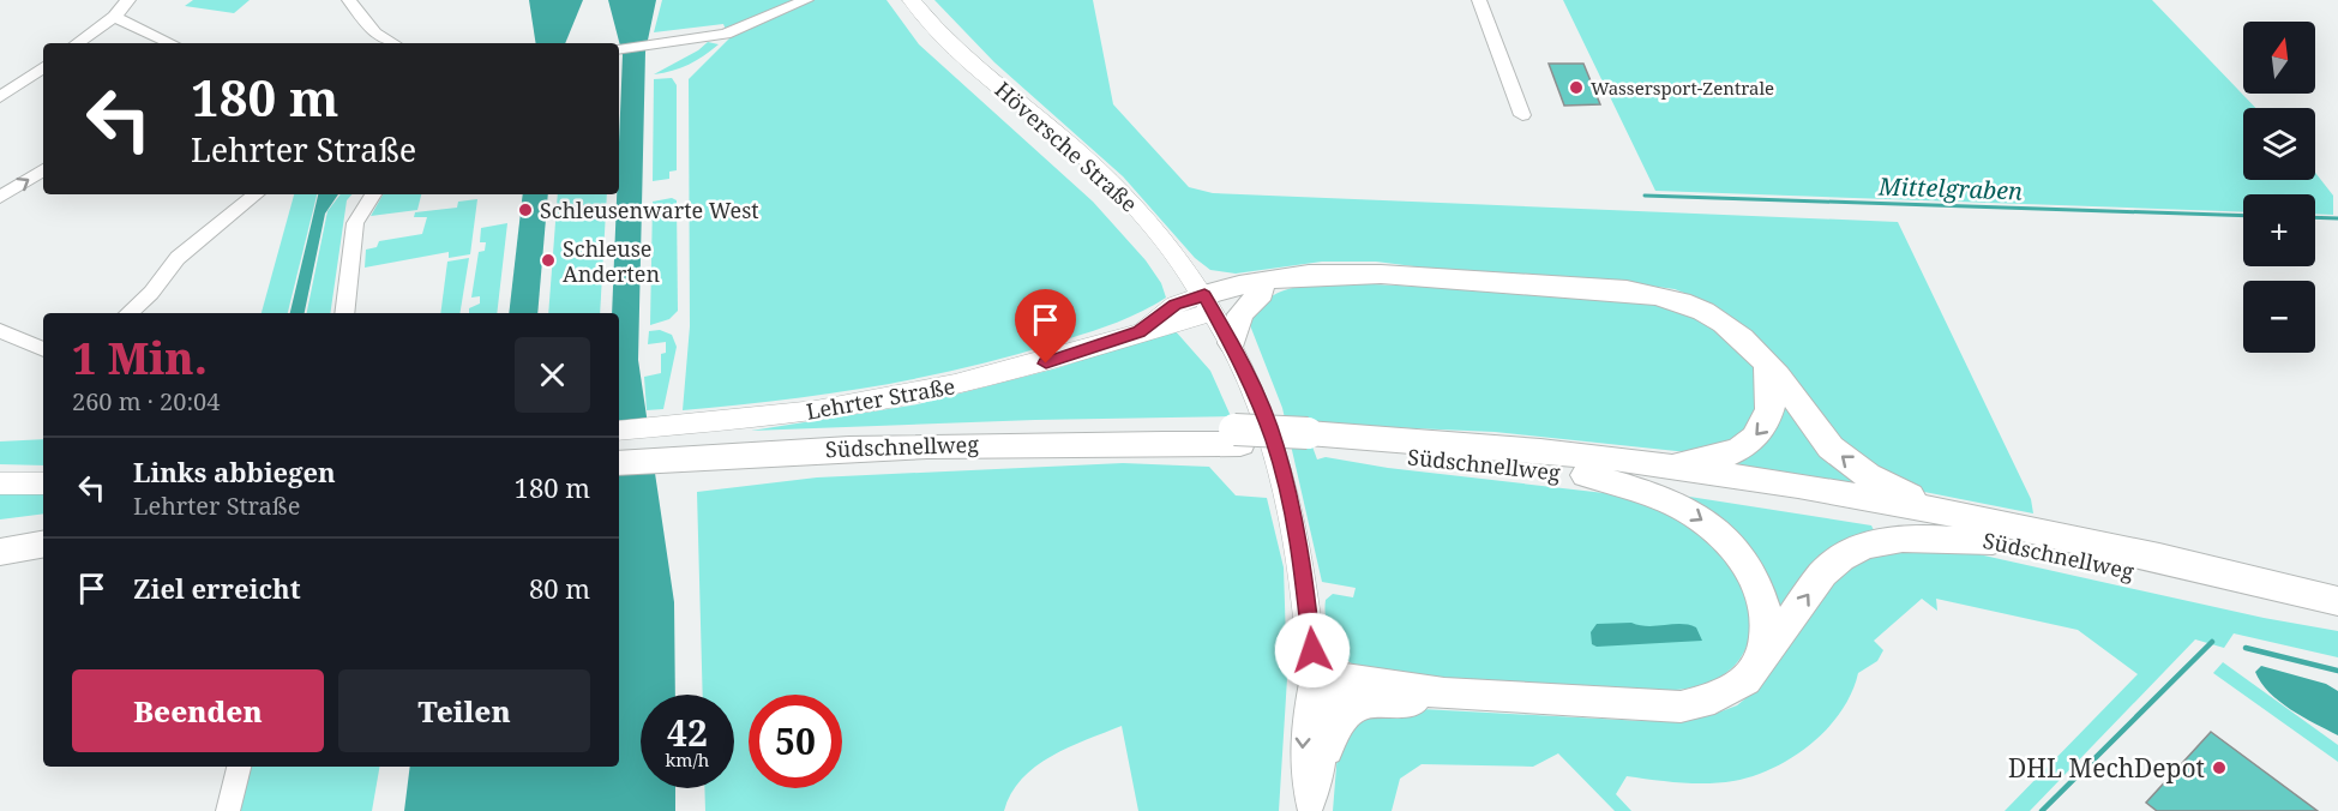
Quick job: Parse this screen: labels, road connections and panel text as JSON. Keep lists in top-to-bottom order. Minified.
{"streets":{"highway":["Südschnellweg"],"main road":["Höversche Straße","Lehrter Straße"]},"crossings":[["Höversche Straße","Lehrter Straße"],["Lehrter Straße","Südschnellweg"]],"water":["Mittelgraben"],"places":["Wassersport-Zentrale","Schleusenwarte West","Schleuse Anderten","DHL MechDepot"],"north":"top","page":{"map_buttons":["+","−"],"turn":["180 m","Lehrter Straße"],"heading":["1 Min.","260 m · 20:04"],"list":[{"name":"Links abbiegen","note":"Lehrter Straße","value":"180 m"},{"name":"Ziel erreicht","value":"80 m"}],"buttons":["Beenden","Teilen"],"speed":"42 km/h","limit":"50"}}
